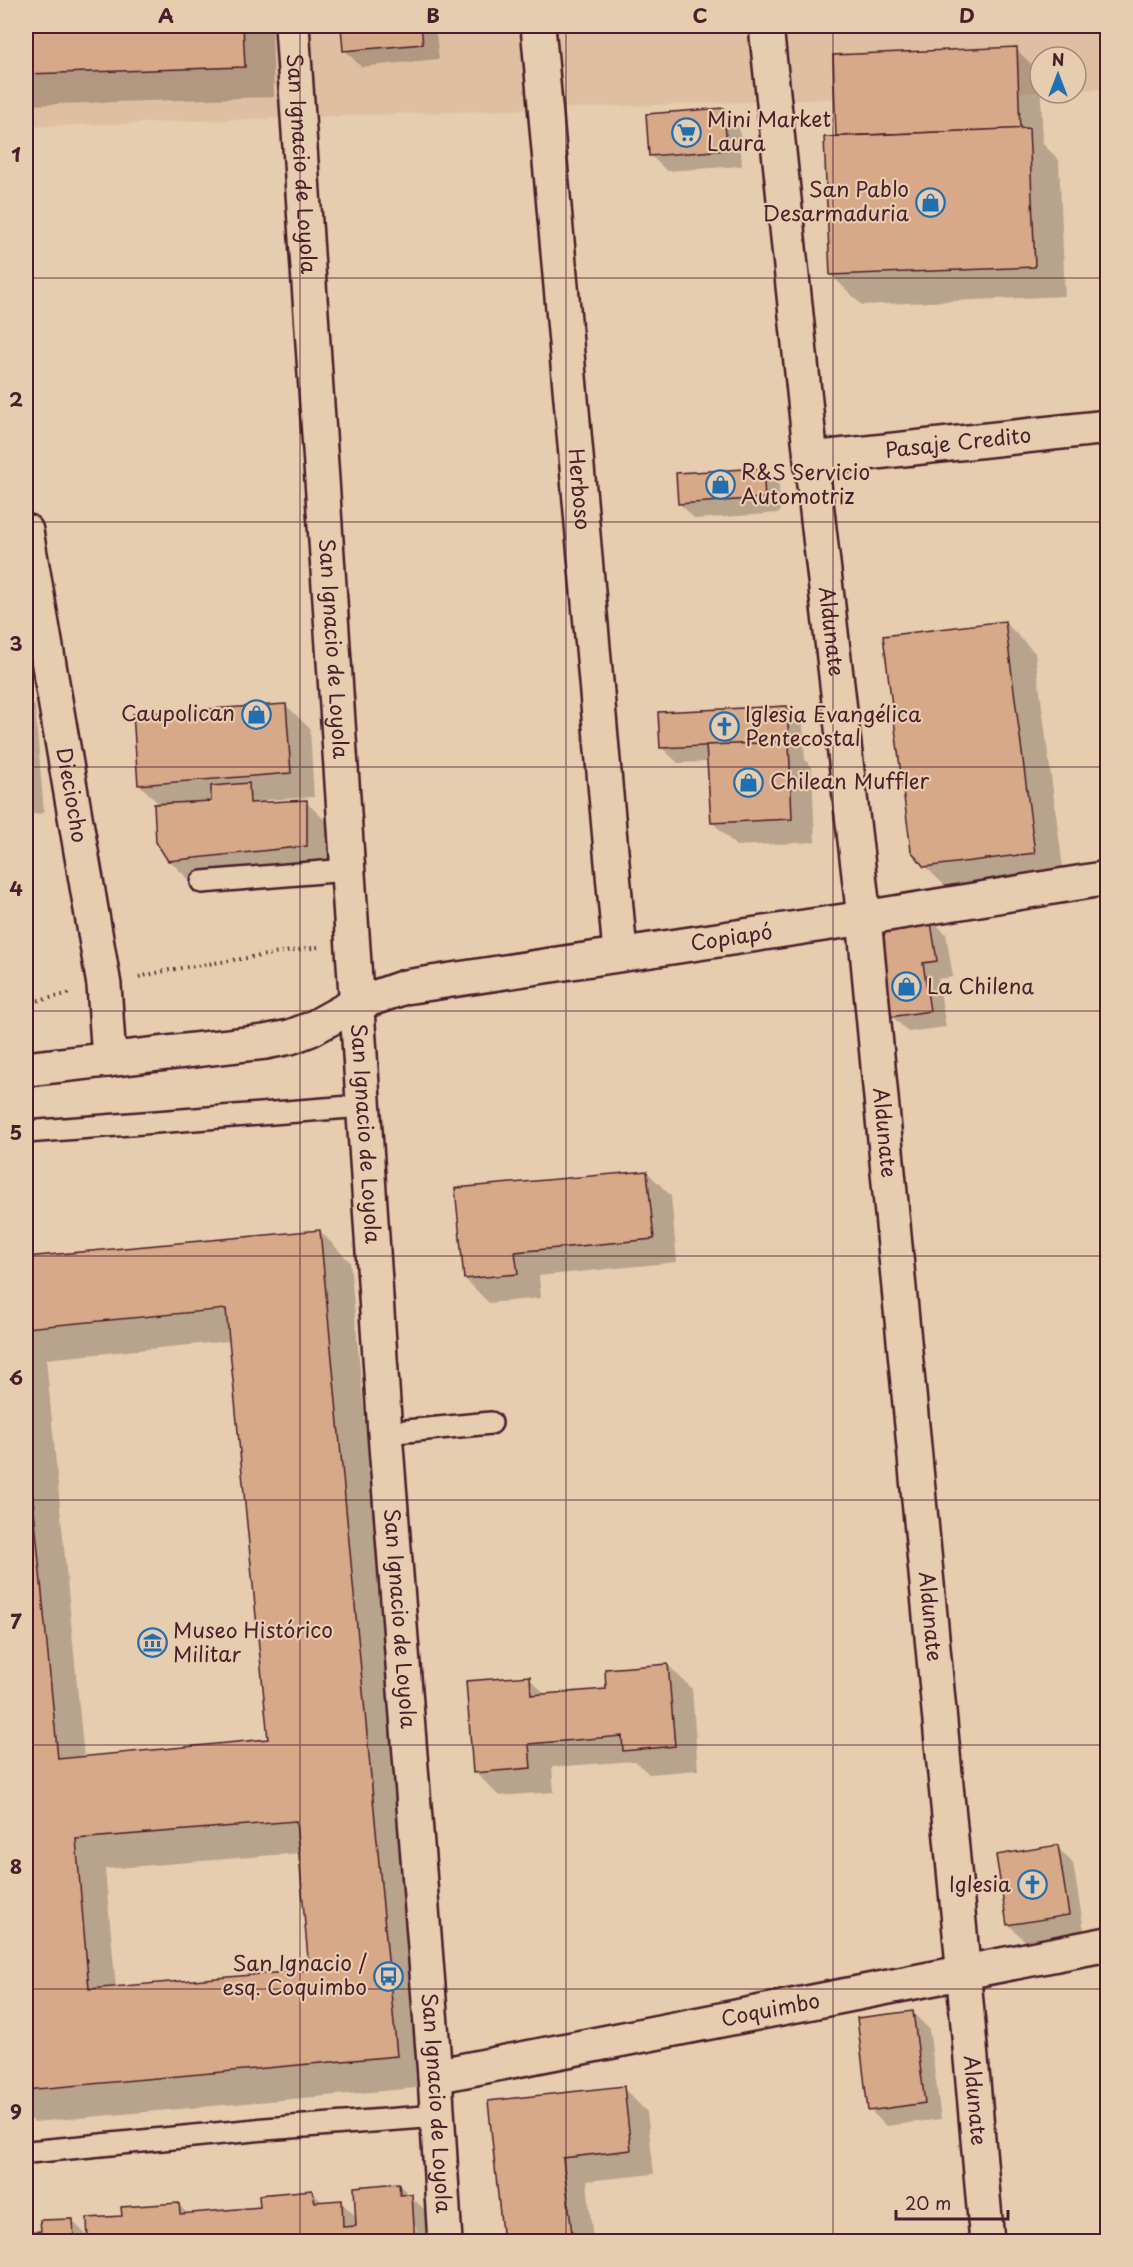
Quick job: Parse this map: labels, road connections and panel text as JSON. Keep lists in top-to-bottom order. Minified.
{"streets":{"street":["San Ignacio de Loyola","Pasaje Credito","Herboso","Aldunate","Dieciocho","Copiapó","Coquimbo"]},"crossings":[["San Ignacio de Loyola","Copiapó"],["San Ignacio de Loyola","Coquimbo"],["Pasaje Credito","Aldunate"],["Herboso","Copiapó"],["Aldunate","Copiapó"],["Aldunate","Coquimbo"],["Dieciocho","Copiapó"]],"places":{"supermarket":["Mini Market Laura"],"shop":["San Pablo Desarmaduria","R&S Servicio Automotriz","Caupolican","Chilean Muffler","La Chilena"],"church":["Iglesia Evangélica Pentecostal","Iglesia"],"museum":["Museo Histórico Militar"],"bus stop":["San Ignacio / esq. Coquimbo"]},"scale_bar":"20 m","north":"top","grid":{"columns":["A","B","C","D"],"rows":["1","2","3","4","5","6","7","8","9"]}}
